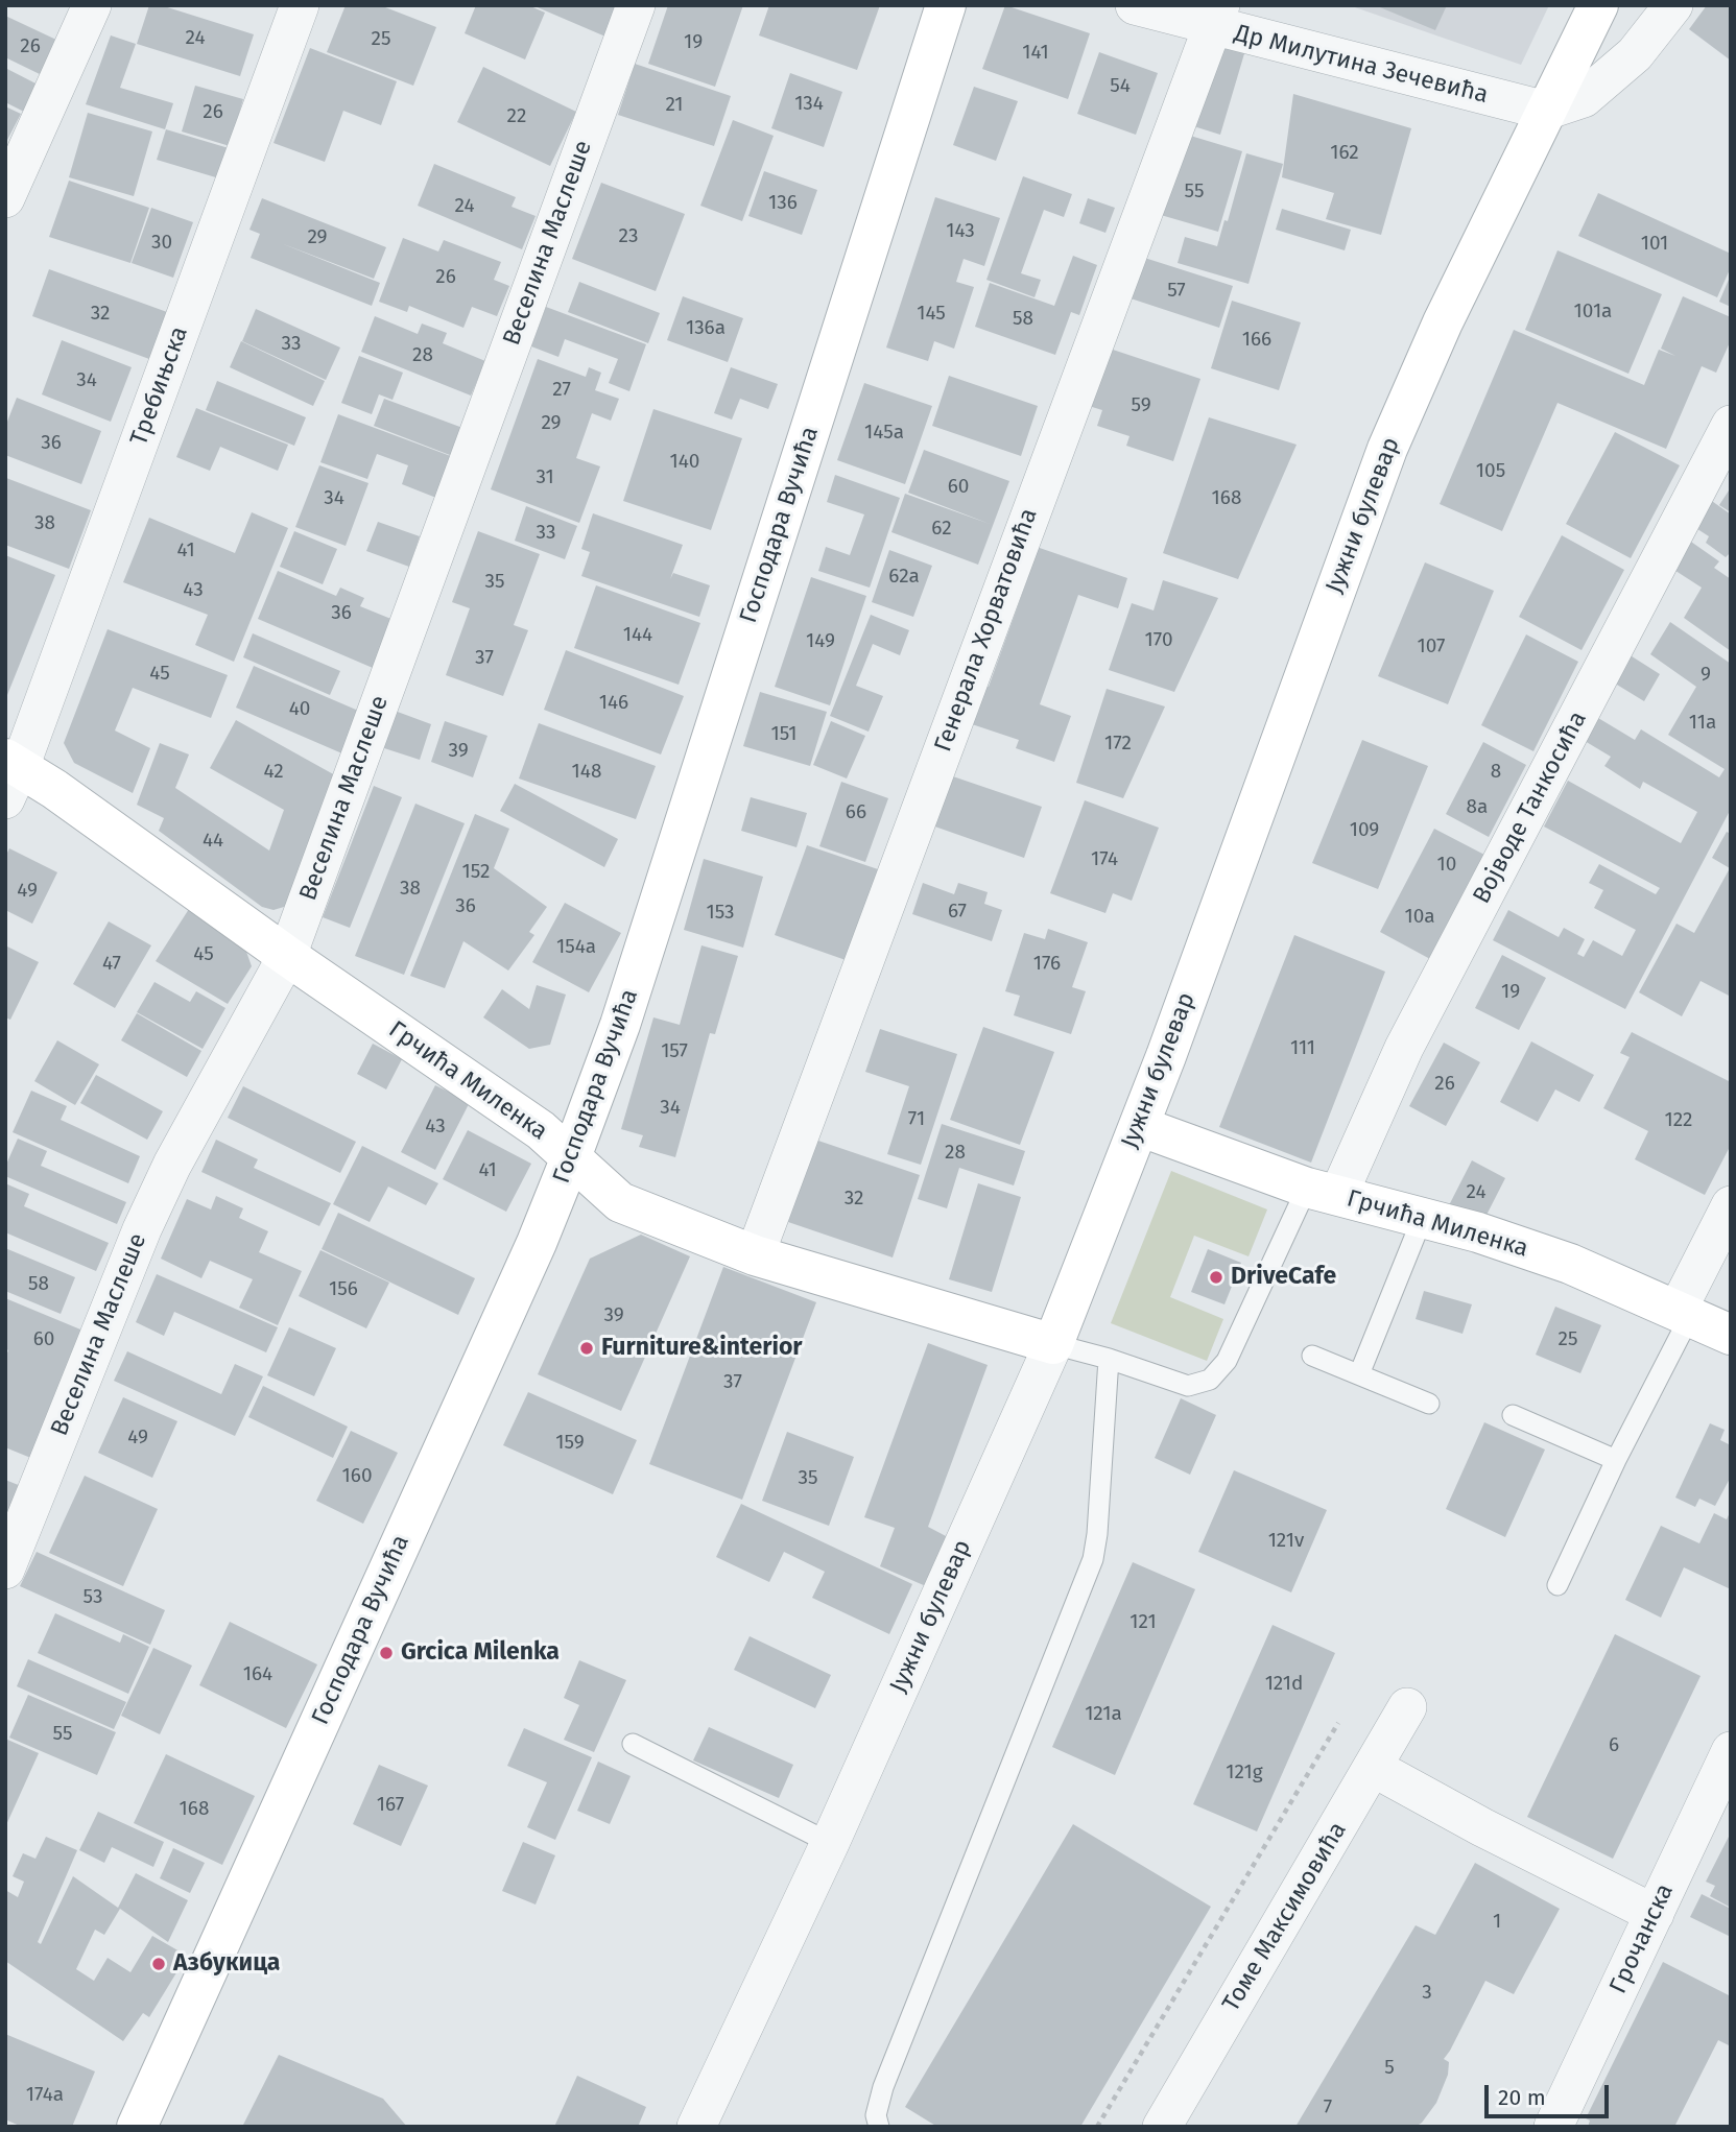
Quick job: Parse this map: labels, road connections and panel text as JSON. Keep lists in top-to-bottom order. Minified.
{"streets":{"main road":["Јужни булевар","Господара Вучића","Грчића Миленка"],"street":["Др Милутина Зечевића","Веселина Маслеше","Требињска","Генерала Хорватовића","Војводе Танкосића","Томе Максимовића","Грочанска"]},"crossings":[["Др Милутина Зечевића","Јужни булевар"],["Др Милутина Зечевића","Генерала Хорватовића"],["Веселина Маслеше","Грчића Миленка"],["Требињска","Грчића Миленка"],["Јужни булевар","Грчића Миленка"],["Господара Вучића","Грчића Миленка"],["Генерала Хорватовића","Грчића Миленка"],["Војводе Танкосића","Грчића Миленка"]],"places":["DriveCafe","Furniture&interior","Grcica Milenka","Азбукица"],"house_numbers":["24","25","19","26","141","54","134","21","26","22","162","55","136","24","143","23","29","30","101","26","57","101a","32","145","58","136a","166","33","28","34","27","59","29","145a","36","140","105","31","60","34","168","38","62","33","41","62a","35","43","36","144","170","149","107","37","45","9","146","40","11a","151","172","39","42","148","8","8a","66","109","44","174","10","152","38","49","36","67","153","10a","154a","45","47","176","19","111","157","26","34","71","122","43","28","41","24","32","58","156","39","60","25","37","49","159","160","35","121v","53","121","164","121d","121a","55","6","121g","167","168","1","3","5","174a","7"],"scale_bar":"20 m"}
